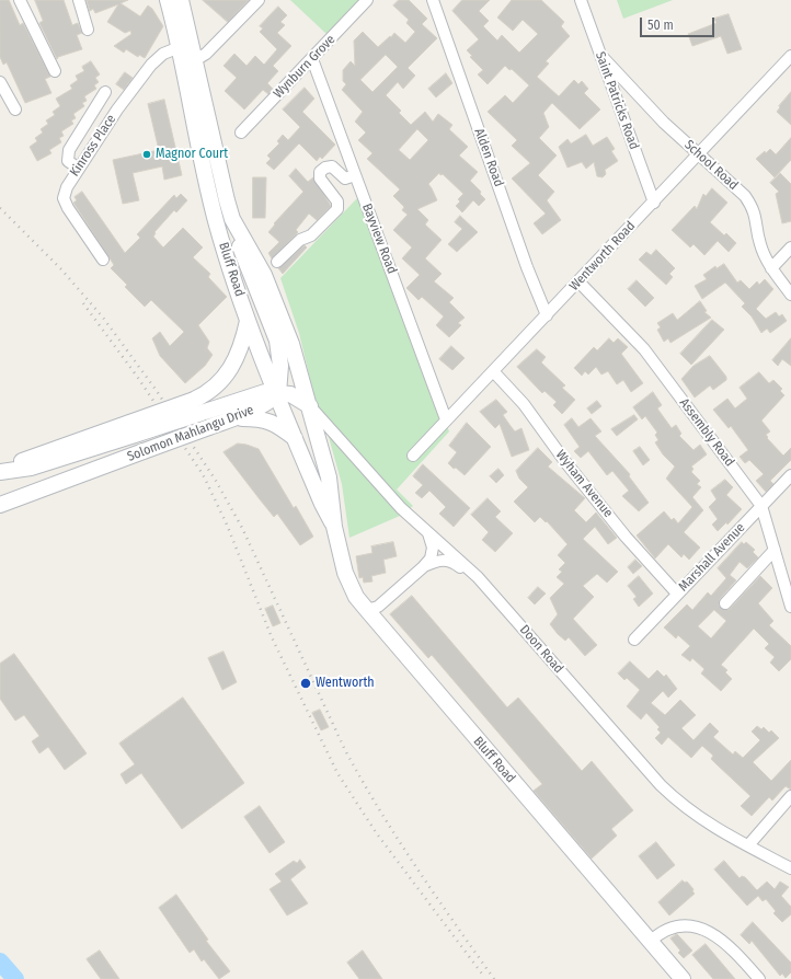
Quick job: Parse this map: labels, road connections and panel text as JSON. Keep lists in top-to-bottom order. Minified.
{"streets":{"main road":["Bluff Road","Solomon Mahlangu Drive"],"street":["Wynburn Grove","Saint Patricks Road","Kinross Place","Alden Road","School Road","Bayview Road","Wentworth Road","Assembly Road","Wyham Avenue","Marshall Avenue","Doon Road"]},"crossings":[["Wynburn Grove","Bayview Road"],["Saint Patricks Road","School Road"],["Saint Patricks Road","Wentworth Road"],["Kinross Place","Bluff Road"],["Alden Road","Wentworth Road"],["School Road","Wentworth Road"],["Bayview Road","Wentworth Road"],["Wentworth Road","Assembly Road"],["Wentworth Road","Wyham Avenue"],["Bluff Road","Solomon Mahlangu Drive"],["Bluff Road","Doon Road"],["Assembly Road","Marshall Avenue"],["Wyham Avenue","Marshall Avenue"]],"places":["Magnor Court","Wentworth"],"scale_bar":"50 m"}
